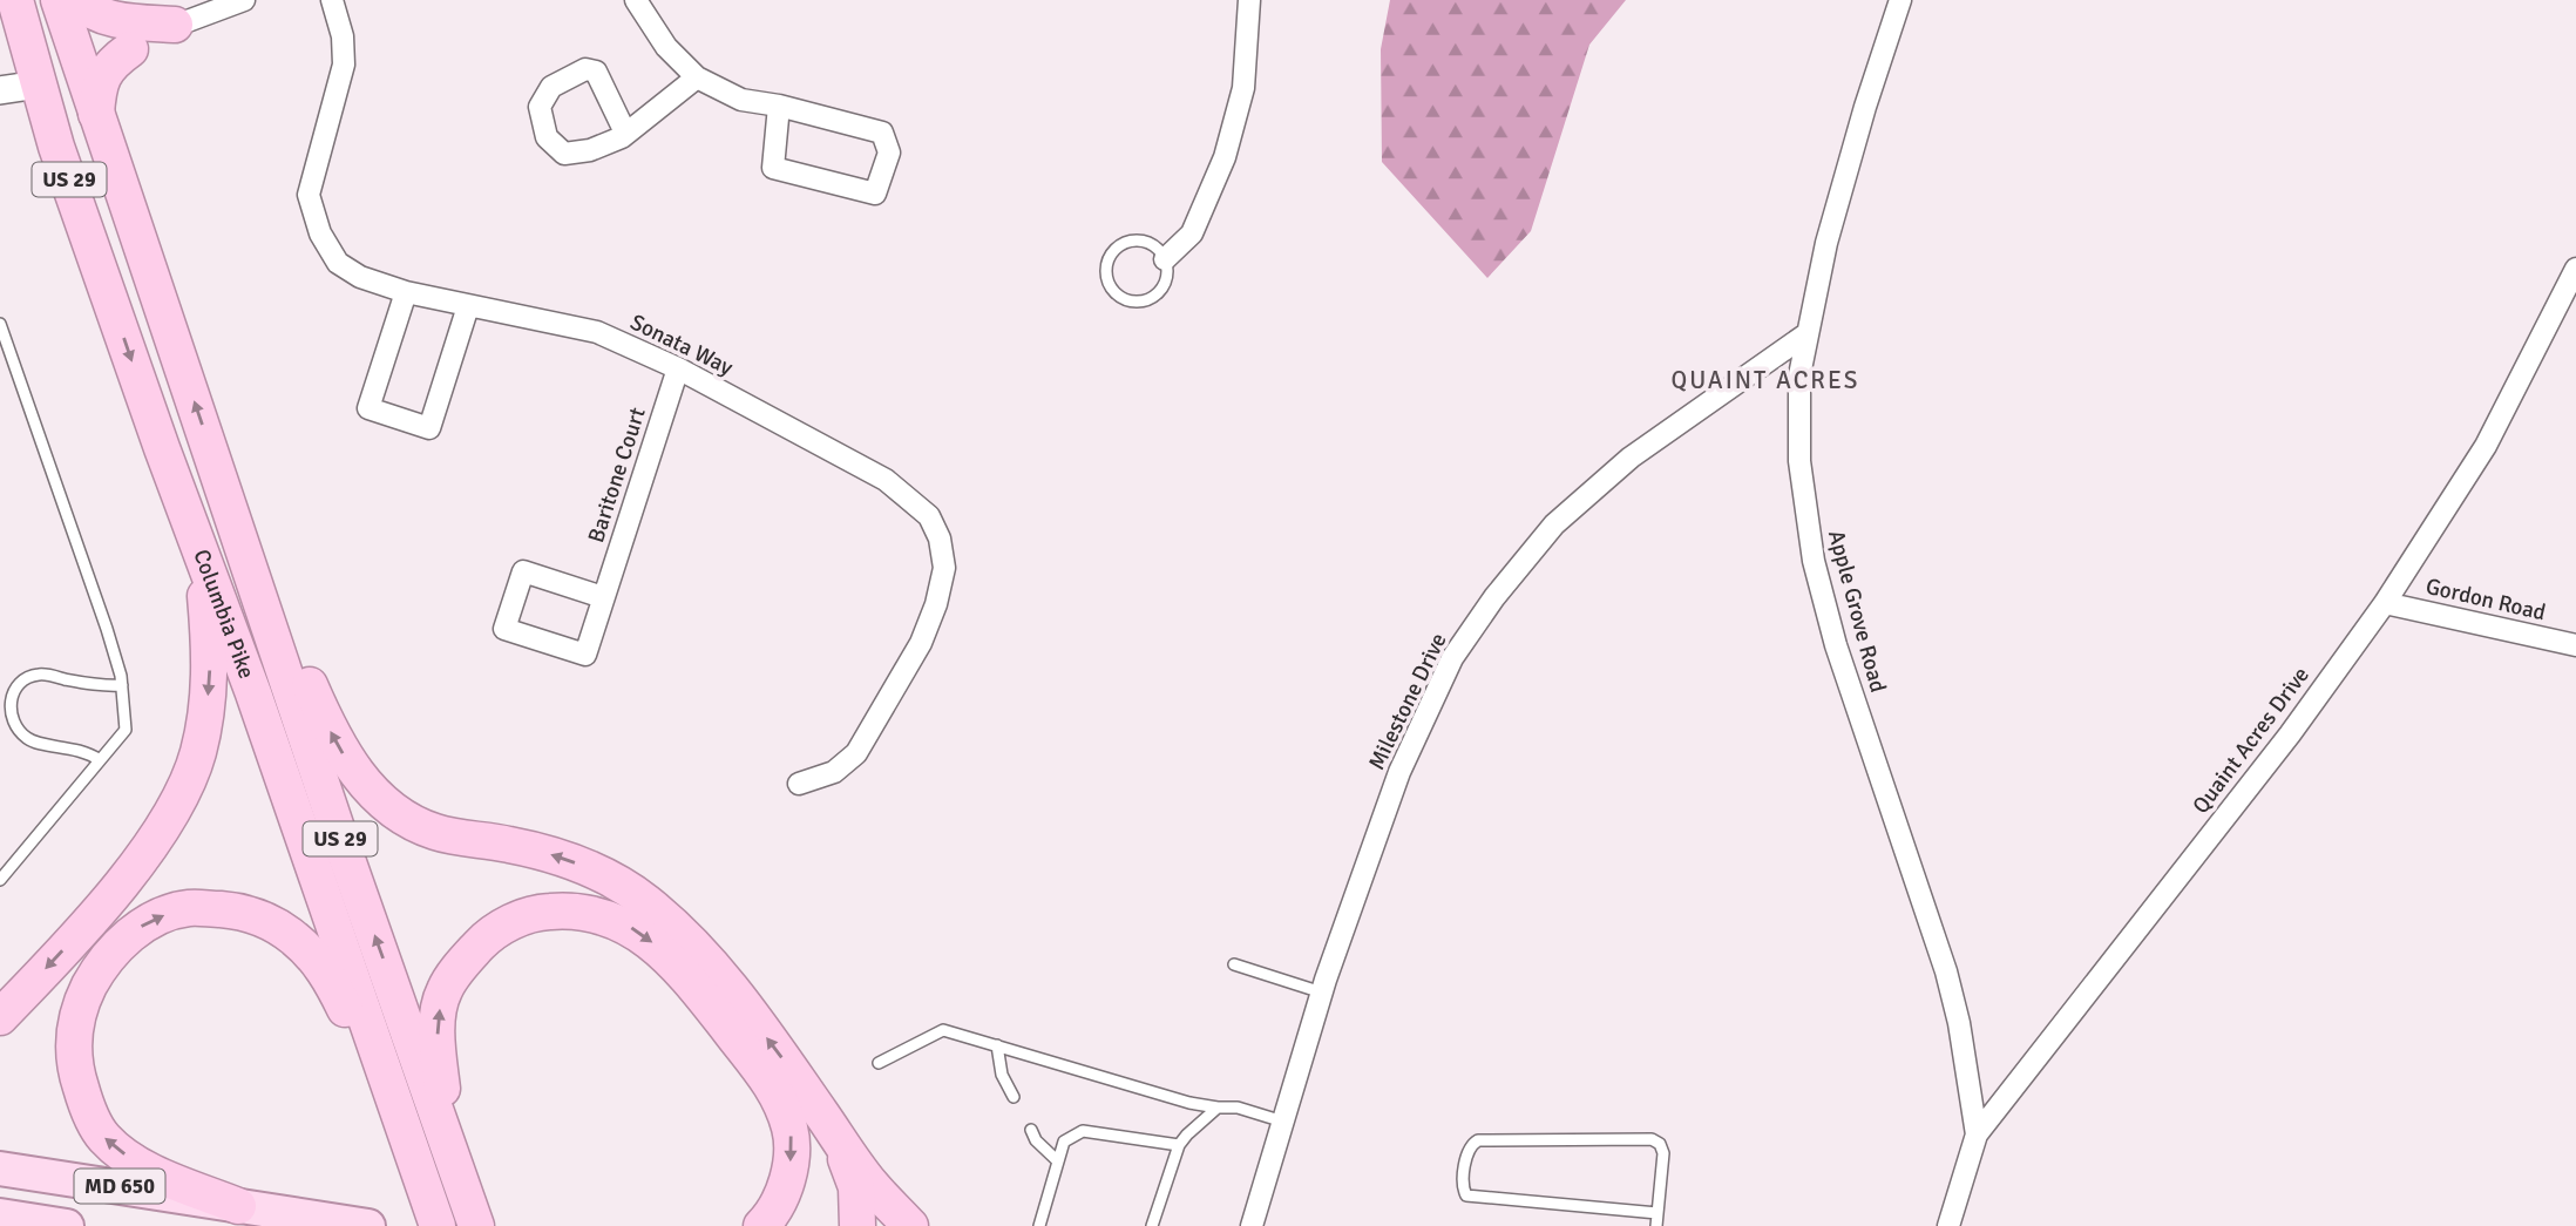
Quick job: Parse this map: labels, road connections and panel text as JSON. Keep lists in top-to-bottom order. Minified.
{"streets":{"highway":["US 29","Columbia Pike"],"main road":["MD 650"],"street":["Sonata Way","Baritone Court","Gordon Road","Apple Grove Road","Milestone Drive","Quaint Acres Drive"]},"crossings":[["Sonata Way","Baritone Court"],["Gordon Road","Quaint Acres Drive"],["Apple Grove Road","Milestone Drive"],["Apple Grove Road","Quaint Acres Drive"]],"districts":["QUAINT ACRES"]}
